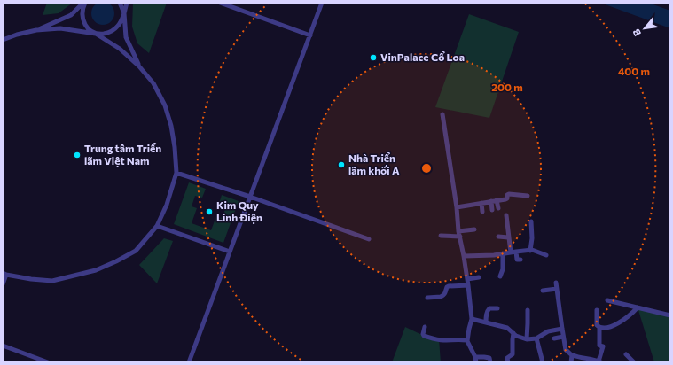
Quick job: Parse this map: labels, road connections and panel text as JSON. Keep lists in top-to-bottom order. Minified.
{"places":["VinPalace Cổ Loa","Trung tâm Triển lãm Việt Nam","Nhà Triển lãm khối A","Kim Quy Linh Điện"],"north":"bottom left","rings":["400 m","200 m"]}
